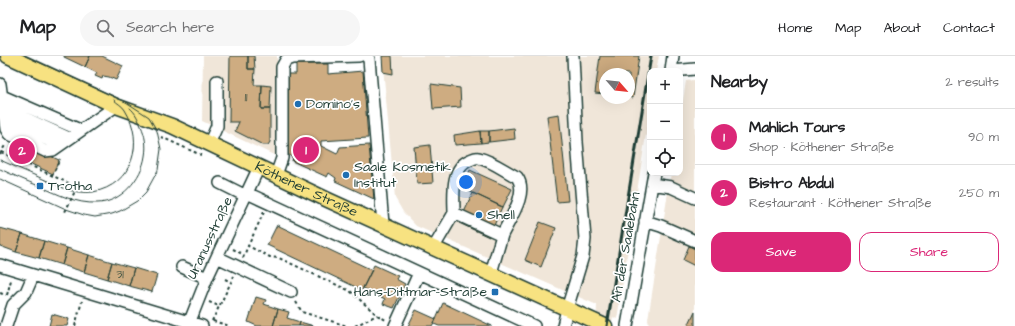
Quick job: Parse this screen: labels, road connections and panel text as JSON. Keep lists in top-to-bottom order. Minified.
{"streets":{"main road":["Köthener Straße"],"street":["Uranusstraße","An der Saalebahn"]},"crossings":[["Köthener Straße","Uranusstraße"]],"places":{"other":["Domino's","Saale Kosmetik Institut","Shell"],"transit":["Trotha","Hans-Dittmar-Straße"]},"house_numbers":["11","31"],"north":"bottom right","page":{"header":"Map","search":"Search here","nav":["Home","Map","About","Contact"],"heading":["Nearby","2 results"],"map_buttons":["+","−"],"list":[{"mark":"1","name":"Mahlich Tours","note":"Shop · Köthener Straße","value":"90 m"},{"mark":"2","name":"Bistro Abdul","note":"Restaurant · Köthener Straße","value":"250 m"}],"pins":["1","2"],"buttons":["Save","Share"]}}
